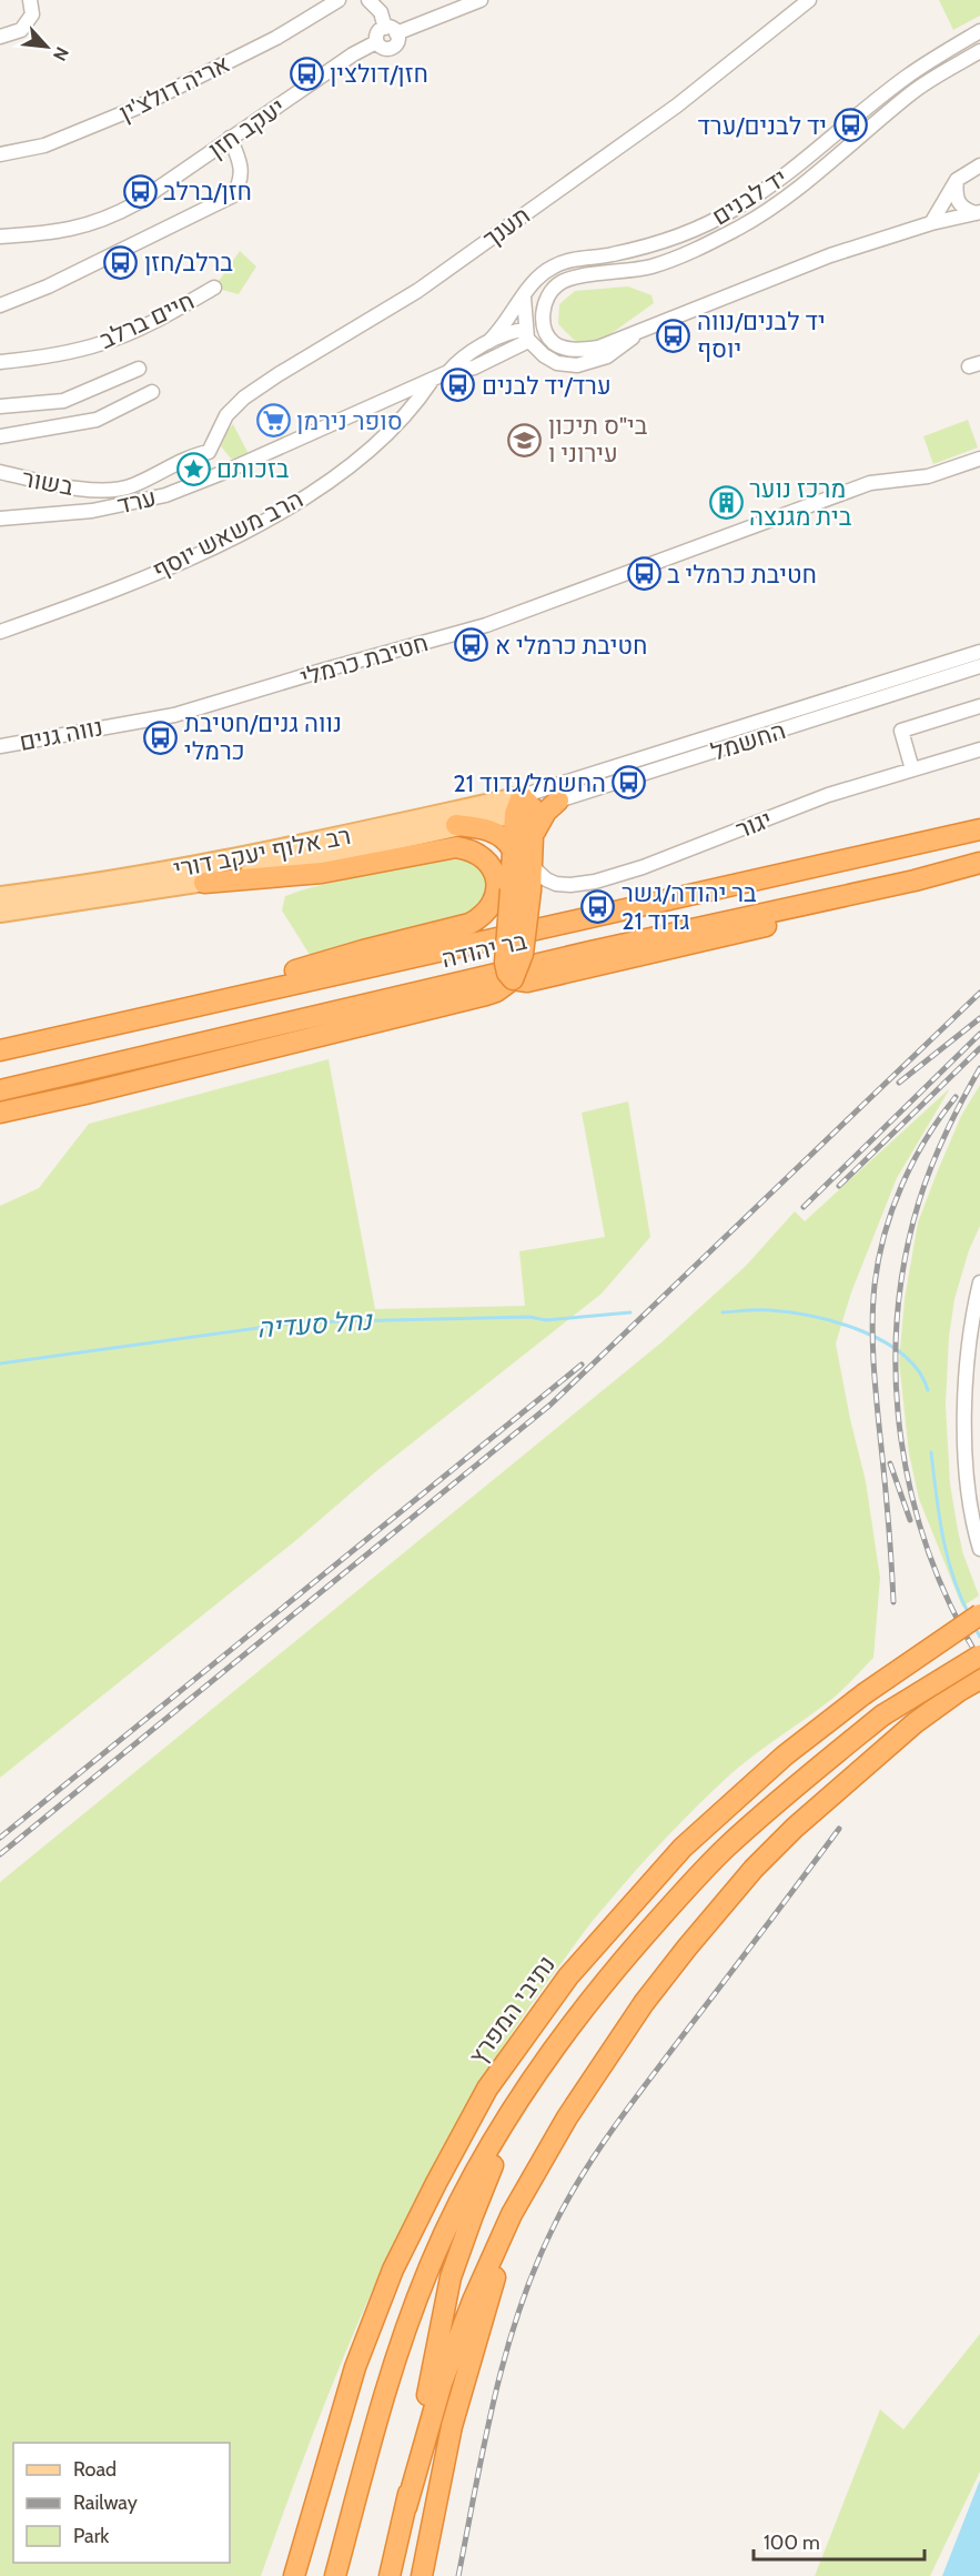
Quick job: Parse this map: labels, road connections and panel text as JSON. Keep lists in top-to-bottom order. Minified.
{"streets":{"highway":["בר יהודה","נתיבי המפרץ"],"main road":["רב אלוף יעקב דורי"],"street":["אריה דולצ'ין","יעקב חזן","יד לבנים","תענך","חיים ברלב","בשור","ערד","הרב משאש יוסף","חטיבת כרמלי","נווה גנים","החשמל","יגור"]},"crossings":[["יד לבנים","ערד"],["תענך","בשור"],["ערד","הרב משאש יוסף"],["חטיבת כרמלי","נווה גנים"],["החשמל","רב אלוף יעקב דורי"]],"water":["נחל סעדיה"],"places":{"bus stop":["חזן/דולצין","יד לבנים/ערד","חזן/ברלב","ברלב/חזן","יד לבנים/נווה יוסף","ערד/יד לבנים","חטיבת כרמלי ב","חטיבת כרמלי א","נווה גנים/חטיבת כרמלי","החשמל/גדוד 21","בר יהודה/גשר גדוד 21"],"supermarket":["סופר נירמן"],"school or university":["בי\"ס תיכון עירוני ו"],"place":["בזכותם"],"building":["מרכז נוער בית מגנצה"]},"legend":["Road","Railway","Park"],"scale_bar":"100 m","north":"bottom right"}
